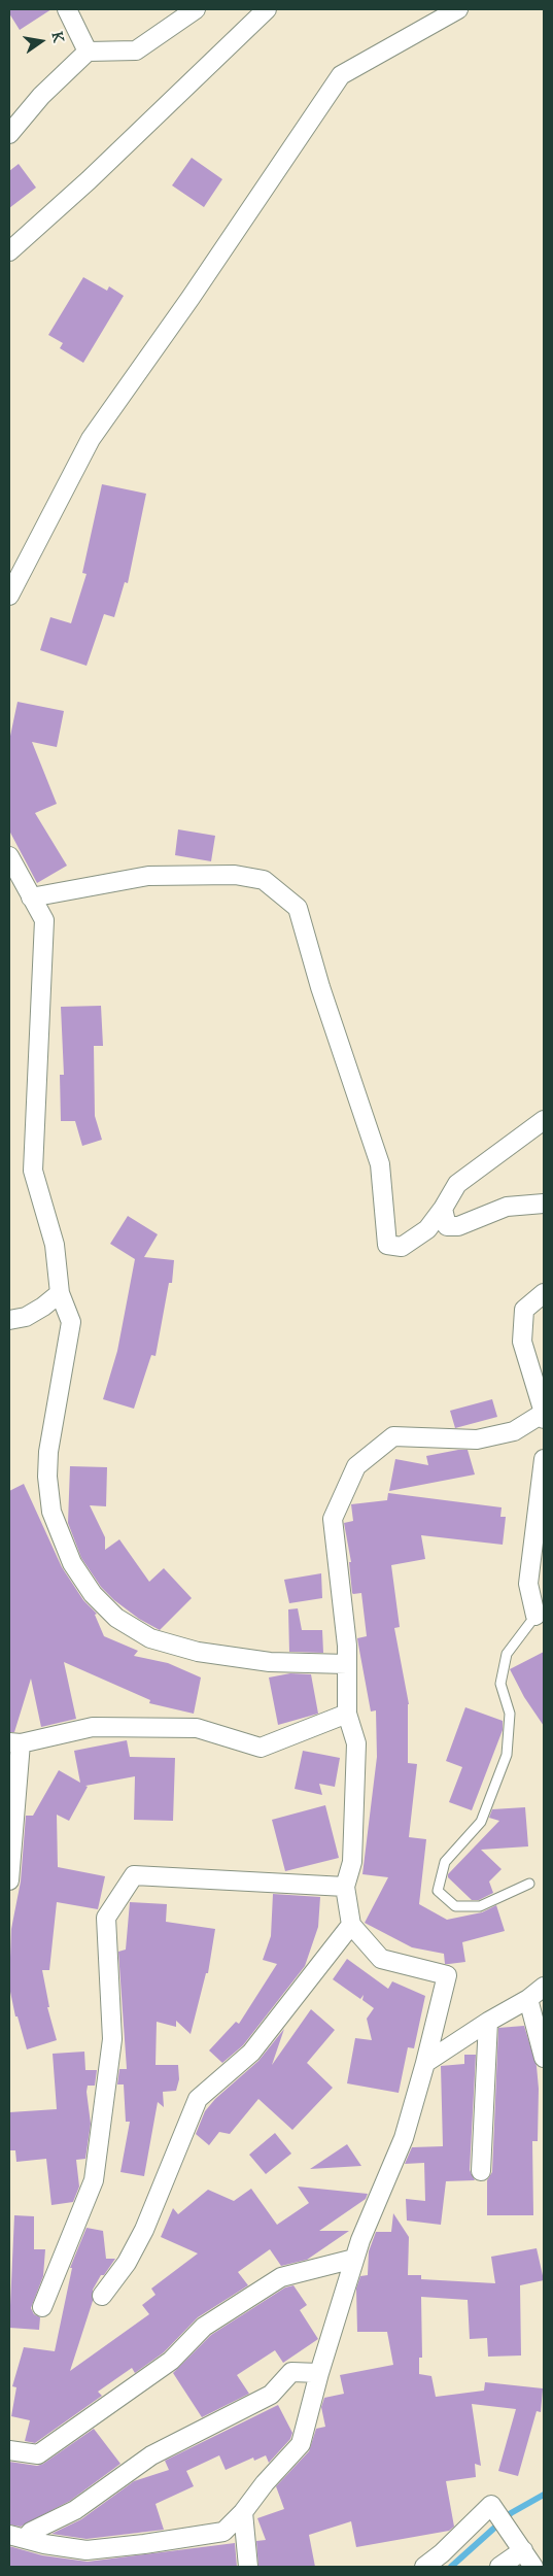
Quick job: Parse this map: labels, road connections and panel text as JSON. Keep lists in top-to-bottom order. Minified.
{"north":"right"}
